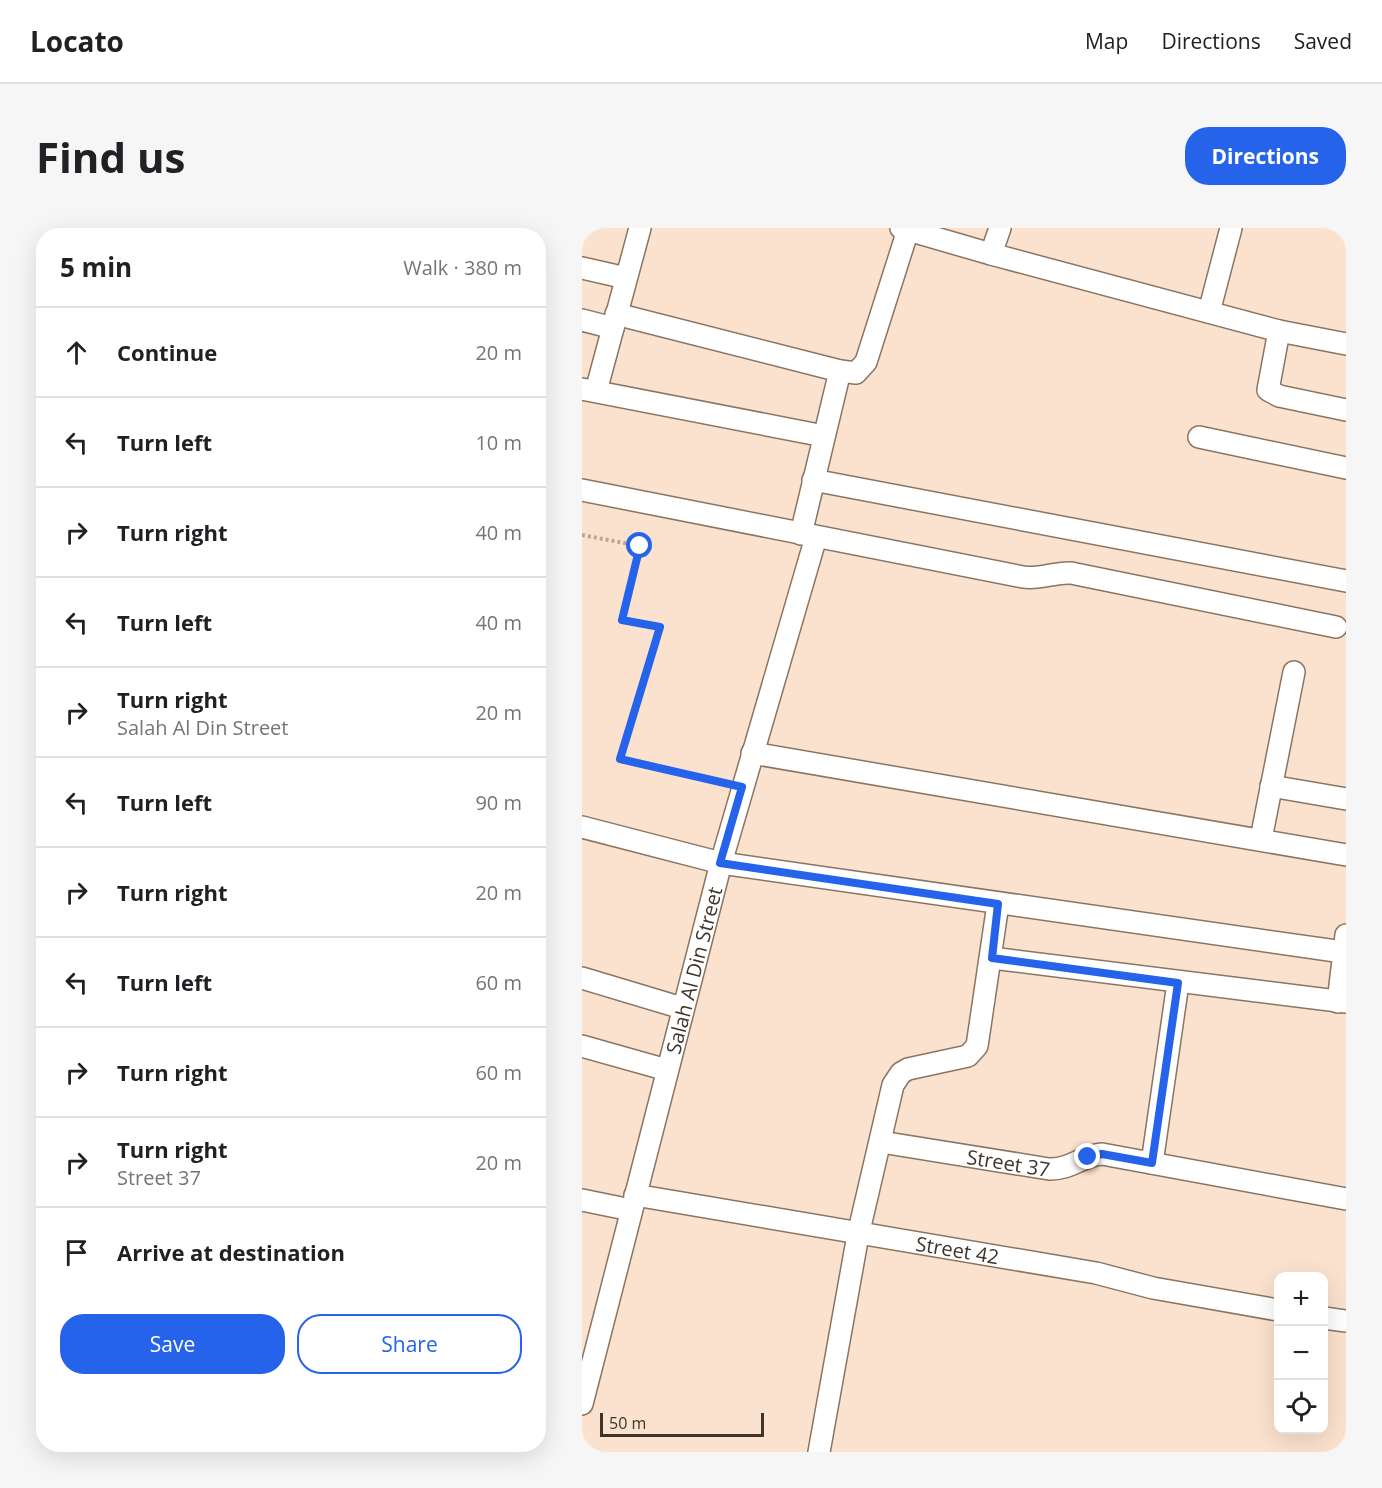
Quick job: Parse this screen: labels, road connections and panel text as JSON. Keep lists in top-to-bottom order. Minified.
{"streets":{"street":["Salah Al Din Street","Street 37","Street 42"]},"crossings":[["Salah Al Din Street","Street 42"]],"scale_bar":"50 m","page":{"header":"Locato","nav":["Map","Directions","Saved"],"buttons":["Directions",["Save","Share"]],"title":"Find us","heading":["5 min","Walk · 380 m"],"list":[["Continue","20 m"],["Turn left","10 m"],["Turn right","40 m"],["Turn left","40 m"],["Turn right","Salah Al Din Street","20 m"],["Turn left","90 m"],["Turn right","20 m"],["Turn left","60 m"],["Turn right","60 m"],["Turn right","Street 37","20 m"],"Arrive at destination"],"map_buttons":["+","−"],"scale":"50 m"}}
